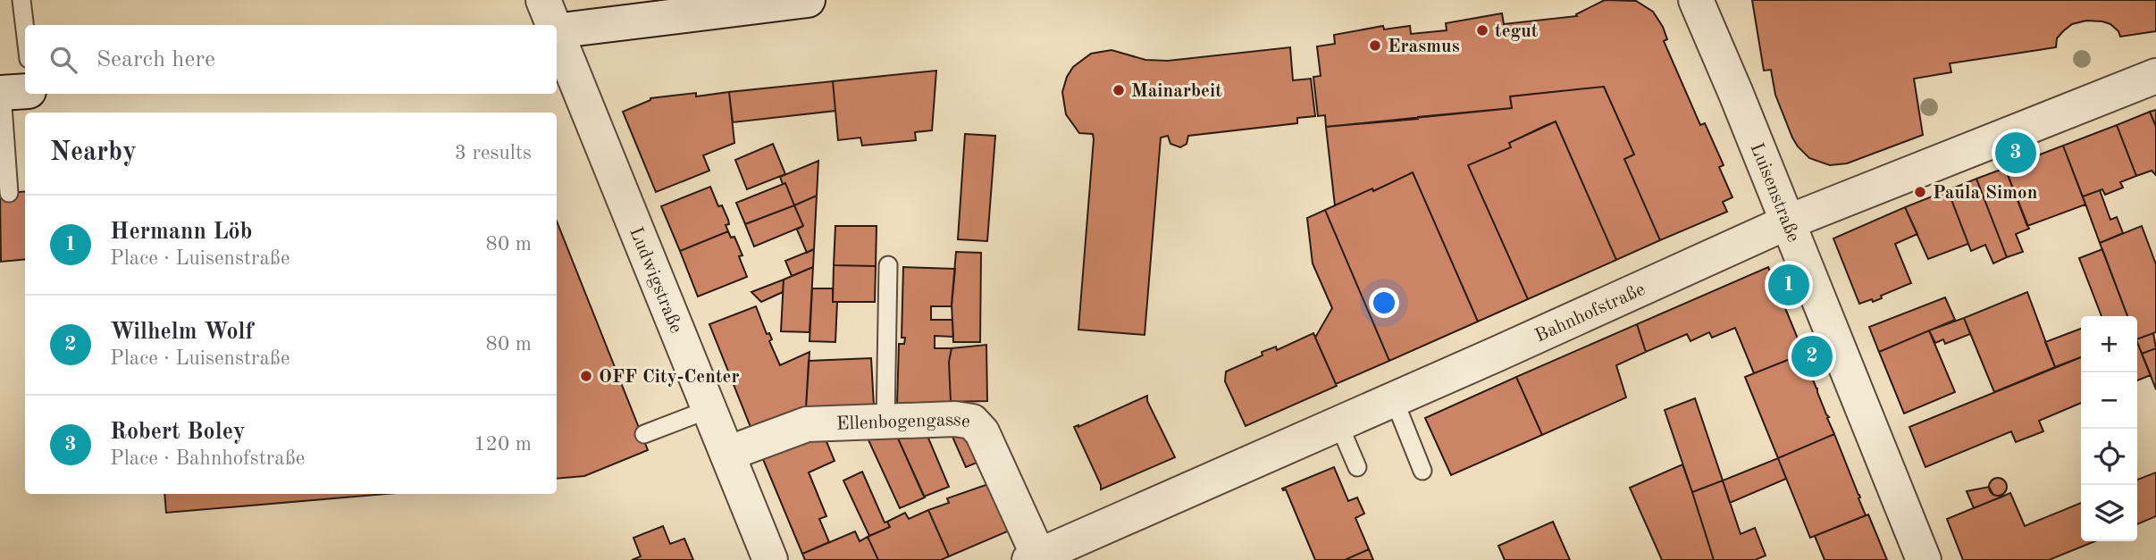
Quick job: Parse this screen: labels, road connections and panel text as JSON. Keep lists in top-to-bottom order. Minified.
{"streets":{"street":["Luisenstraße","Ludwigstraße","Bahnhofstraße","Ellenbogengasse"]},"crossings":[["Luisenstraße","Bahnhofstraße"],["Ludwigstraße","Ellenbogengasse"],["Bahnhofstraße","Ellenbogengasse"]],"places":["tegut","Erasmus","Mainarbeit","Paula Simon","OFF City-Center"],"page":{"search":"Search here","heading":["Nearby","3 results"],"pins":["3","1","2"],"list":[{"mark":"1","name":"Hermann Löb","note":"Place · Luisenstraße","value":"80 m"},{"mark":"2","name":"Wilhelm Wolf","note":"Place · Luisenstraße","value":"80 m"},{"mark":"3","name":"Robert Boley","note":"Place · Bahnhofstraße","value":"120 m"}],"map_buttons":["+","−"]}}
